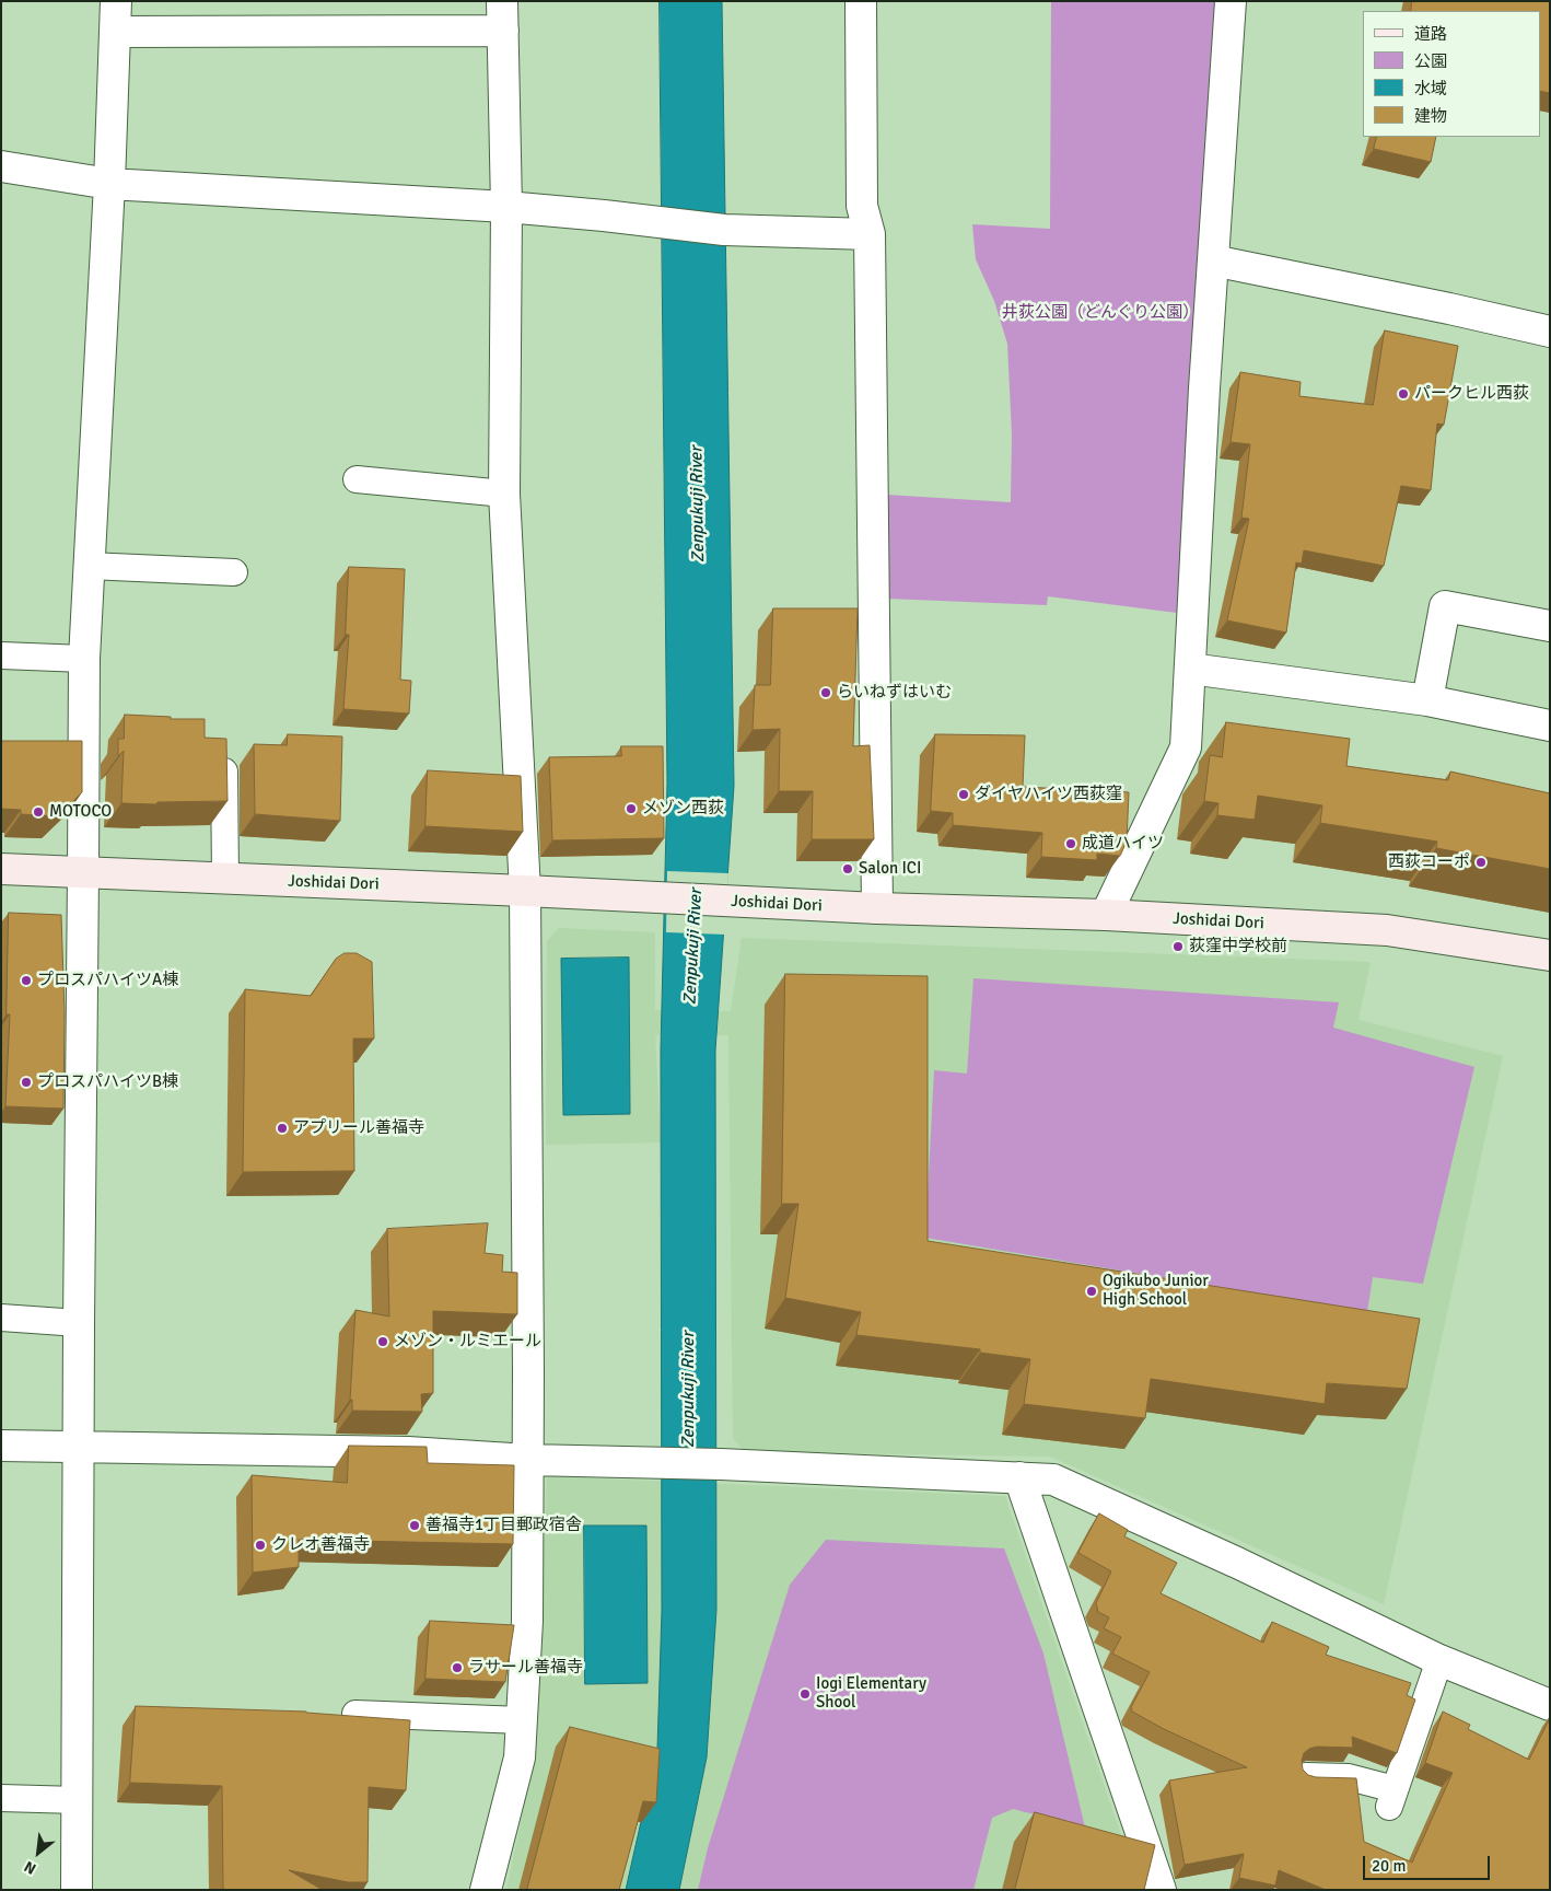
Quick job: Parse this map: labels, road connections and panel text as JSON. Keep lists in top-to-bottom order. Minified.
{"streets":{"main road":["Joshidai Dori"]},"water":["Zenpukuji River"],"parks":["井荻公園（どんぐり公園）"],"places":["パークヒル西荻","らいねずはいむ","ダイヤハイツ西荻窪","メゾン西荻","MOTOCO","成道ハイツ","西荻コーポ","Salon ICI","荻窪中学校前","プロスパハイツA棟","プロスパハイツB棟","アプリール善福寺","Ogikubo Junior High School","メゾン・ルミエール","善福寺1丁目郵政宿舎","クレオ善福寺","ラサール善福寺","Iogi Elementary Shool"],"legend":["道路","公園","水域","建物"],"scale_bar":"20 m","north":"bottom left"}
